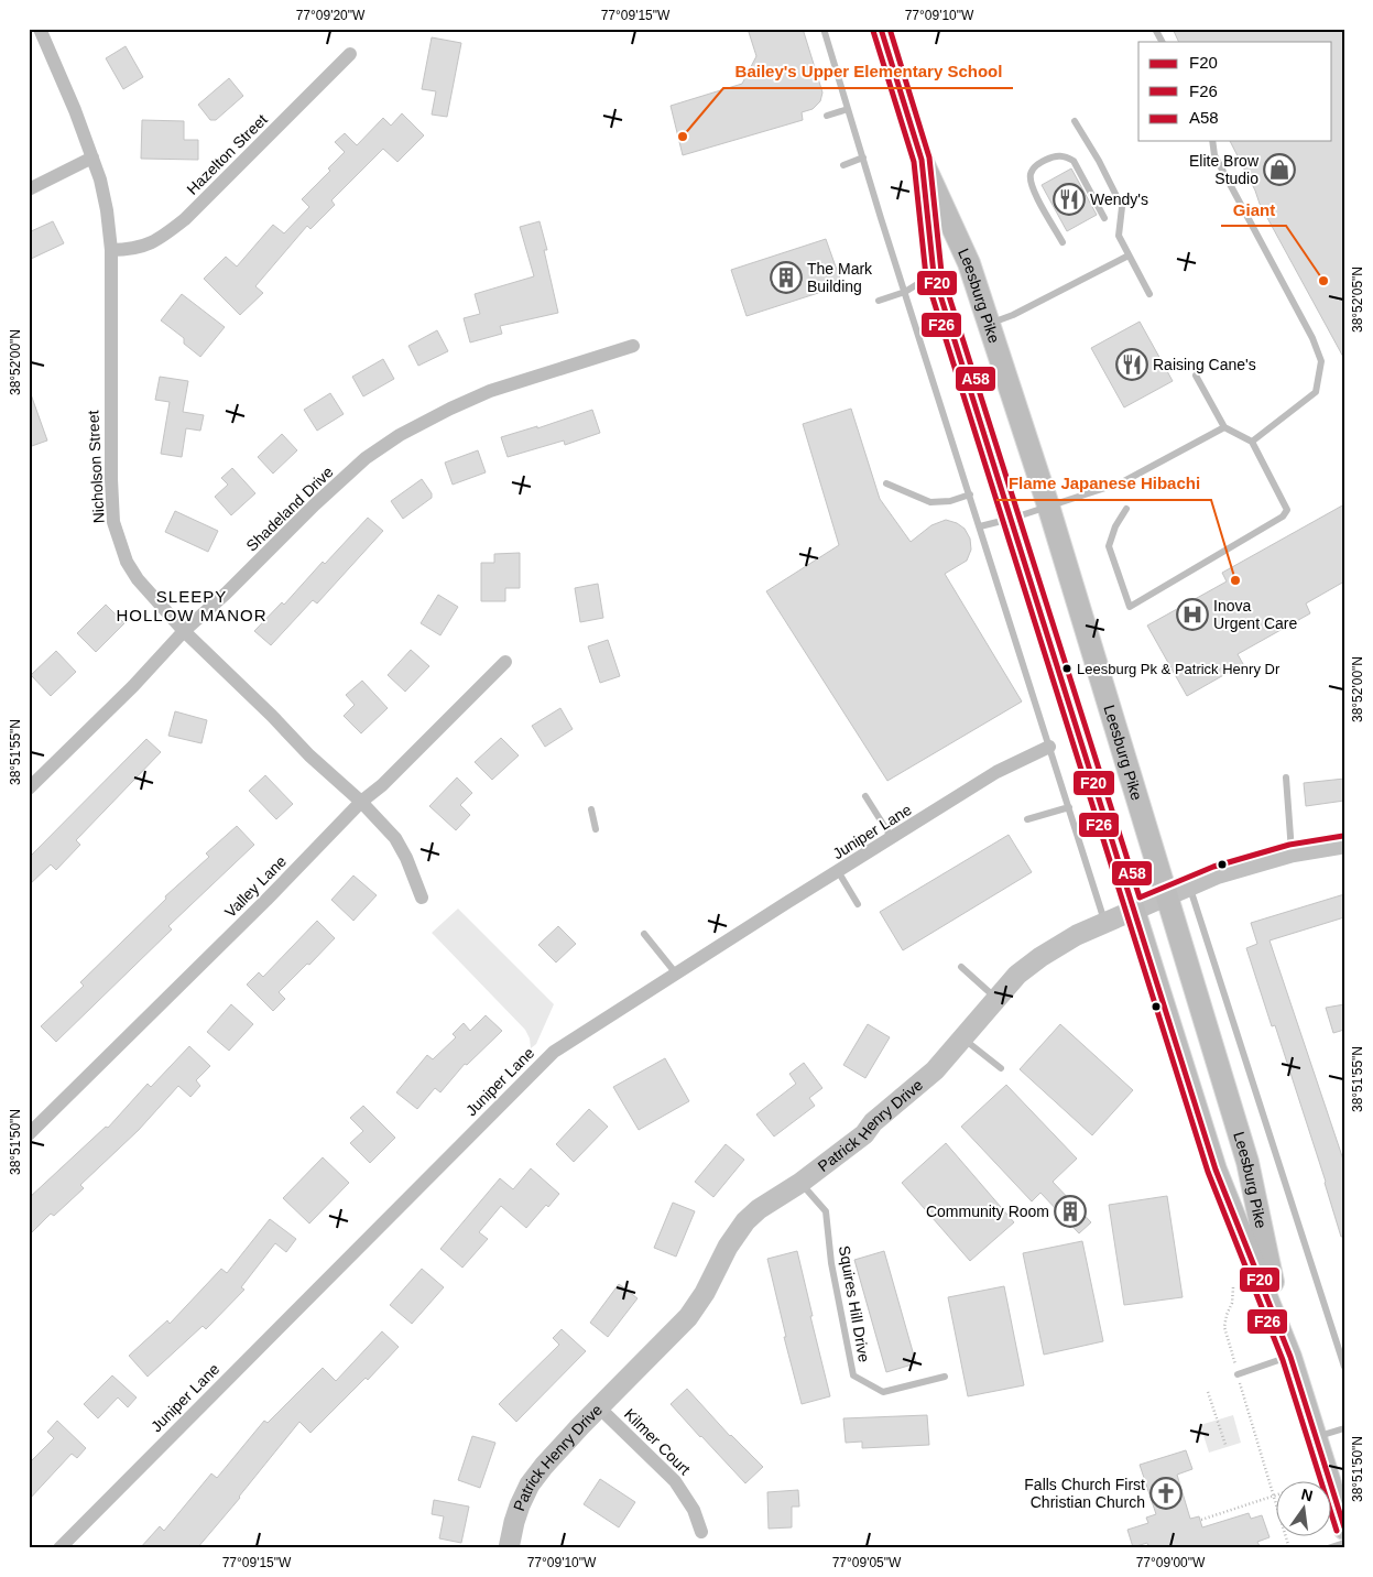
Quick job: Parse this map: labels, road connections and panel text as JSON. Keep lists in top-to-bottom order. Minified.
{"streets":{"main road":["Leesburg Pike"],"street":["Hazelton Street","Nicholson Street","Shadeland Drive","Juniper Lane","Valley Lane","Patrick Henry Drive","Kilmer Court"],"lane":["Squires Hill Drive"]},"crossings":[["Hazelton Street","Nicholson Street"],["Leesburg Pike","Patrick Henry Drive"],["Nicholson Street","Shadeland Drive"],["Nicholson Street","Valley Lane"],["Patrick Henry Drive","Squires Hill Drive"],["Patrick Henry Drive","Kilmer Court"]],"districts":["SLEEPY HOLLOW MANOR"],"places":{"other":["Bailey's Upper Elementary School","Giant","Flame Japanese Hibachi","Leesburg Pk & Patrick Henry Dr"],"shop":["Elite Brow Studio"],"restaurant":["Wendy's","Raising Cane's"],"building":["The Mark Building","Community Room"],"hospital":["Inova Urgent Care"],"church":["Falls Church First Christian Church"]},"lines":["transit line F20","transit line A58","transit line F26"],"legend":["F20","F26","A58"],"north":"top","coordinates":["77°09'20\"W","77°09'15\"W","77°09'10\"W","38°52'05\"N","38°52'00\"N","38°51'55\"N","38°51'50\"N","77°09'05\"W","77°09'00\"W"]}
